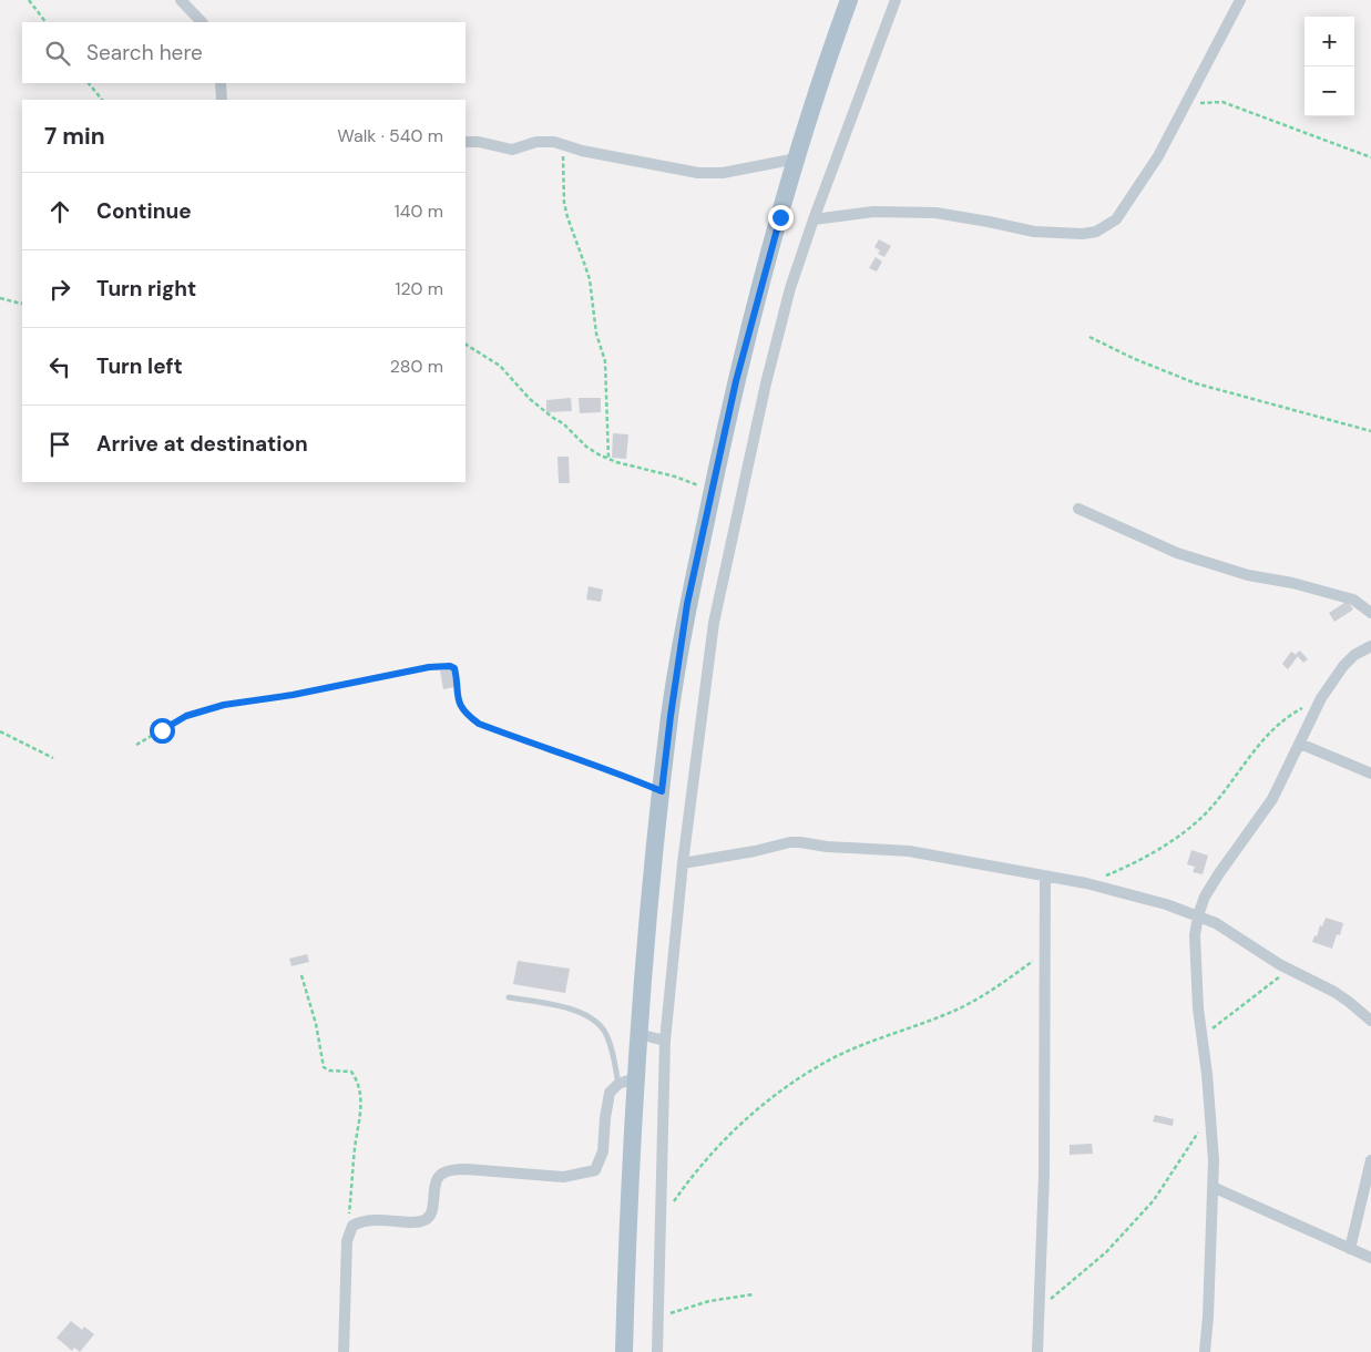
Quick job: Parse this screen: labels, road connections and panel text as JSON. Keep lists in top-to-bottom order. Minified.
{"page":{"map_buttons":["+","−"],"search":"Search here","heading":["7 min","Walk · 540 m"],"list":[["Continue","140 m"],["Turn right","120 m"],["Turn left","280 m"],"Arrive at destination"]}}
